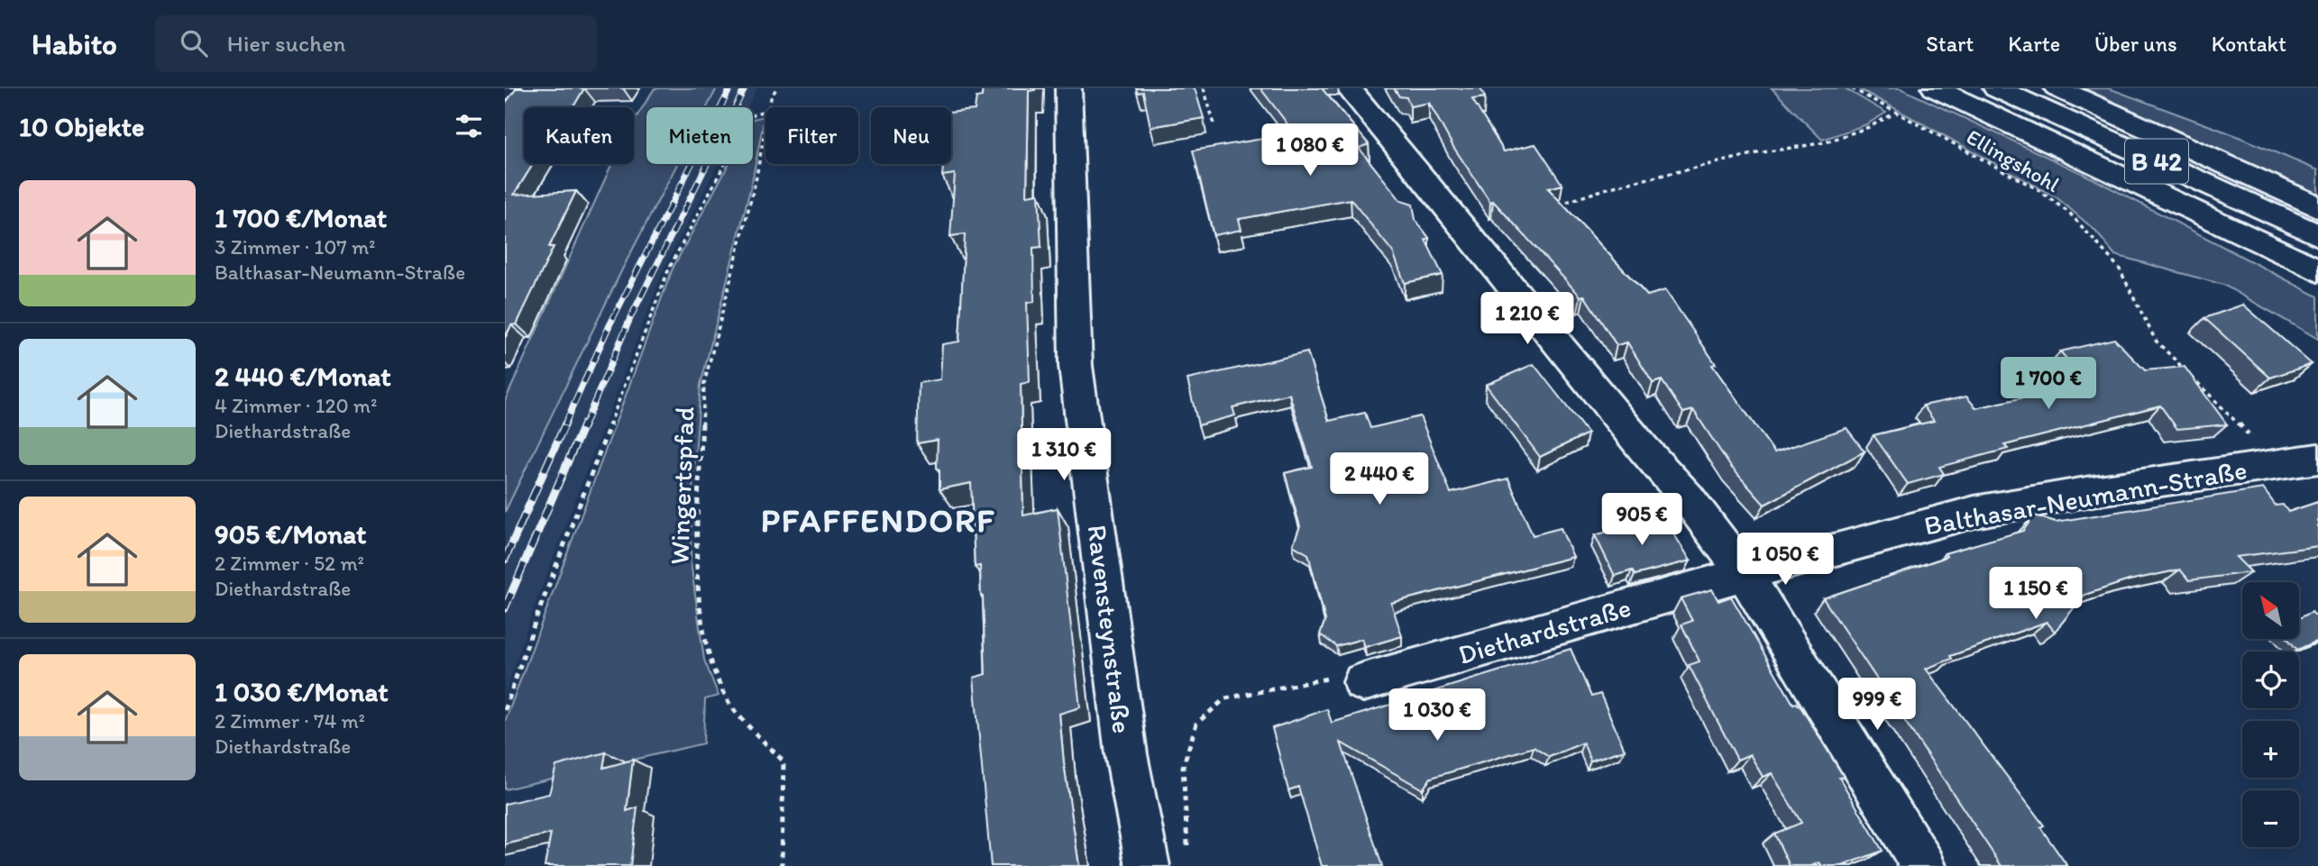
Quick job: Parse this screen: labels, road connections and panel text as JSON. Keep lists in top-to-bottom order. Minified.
{"streets":{"main road":["B 42","Balthasar-Neumann-Straße","Ravensteynstraße","Diethardstraße"],"path":["Ellingshohl","Wingertspfad"]},"crossings":[["Ellingshohl","Balthasar-Neumann-Straße"],["Balthasar-Neumann-Straße","Diethardstraße"]],"districts":["PFAFFENDORF"],"north":"top left","page":{"header":"Habito","search":"Hier suchen","nav":["Start","Karte","Über uns","Kontakt"],"heading":"10 Objekte","chip":["Kaufen","Mieten","Filter","Neu"],"price":["1 080 €","1 210 €","1 700 €","1 310 €","2 440 €","905 €","1 050 €","1 150 €","999 €","1 030 €"],"list":[{"name":"1 700 €/Monat","note":"3 Zimmer · 107 m² · Balthasar-Neumann-Straße"},{"name":"2 440 €/Monat","note":"4 Zimmer · 120 m² · Diethardstraße"},{"name":"905 €/Monat","note":"2 Zimmer · 52 m² · Diethardstraße"},{"name":"1 030 €/Monat","note":"2 Zimmer · 74 m² · Diethardstraße"}],"map_buttons":["+","−"]}}
